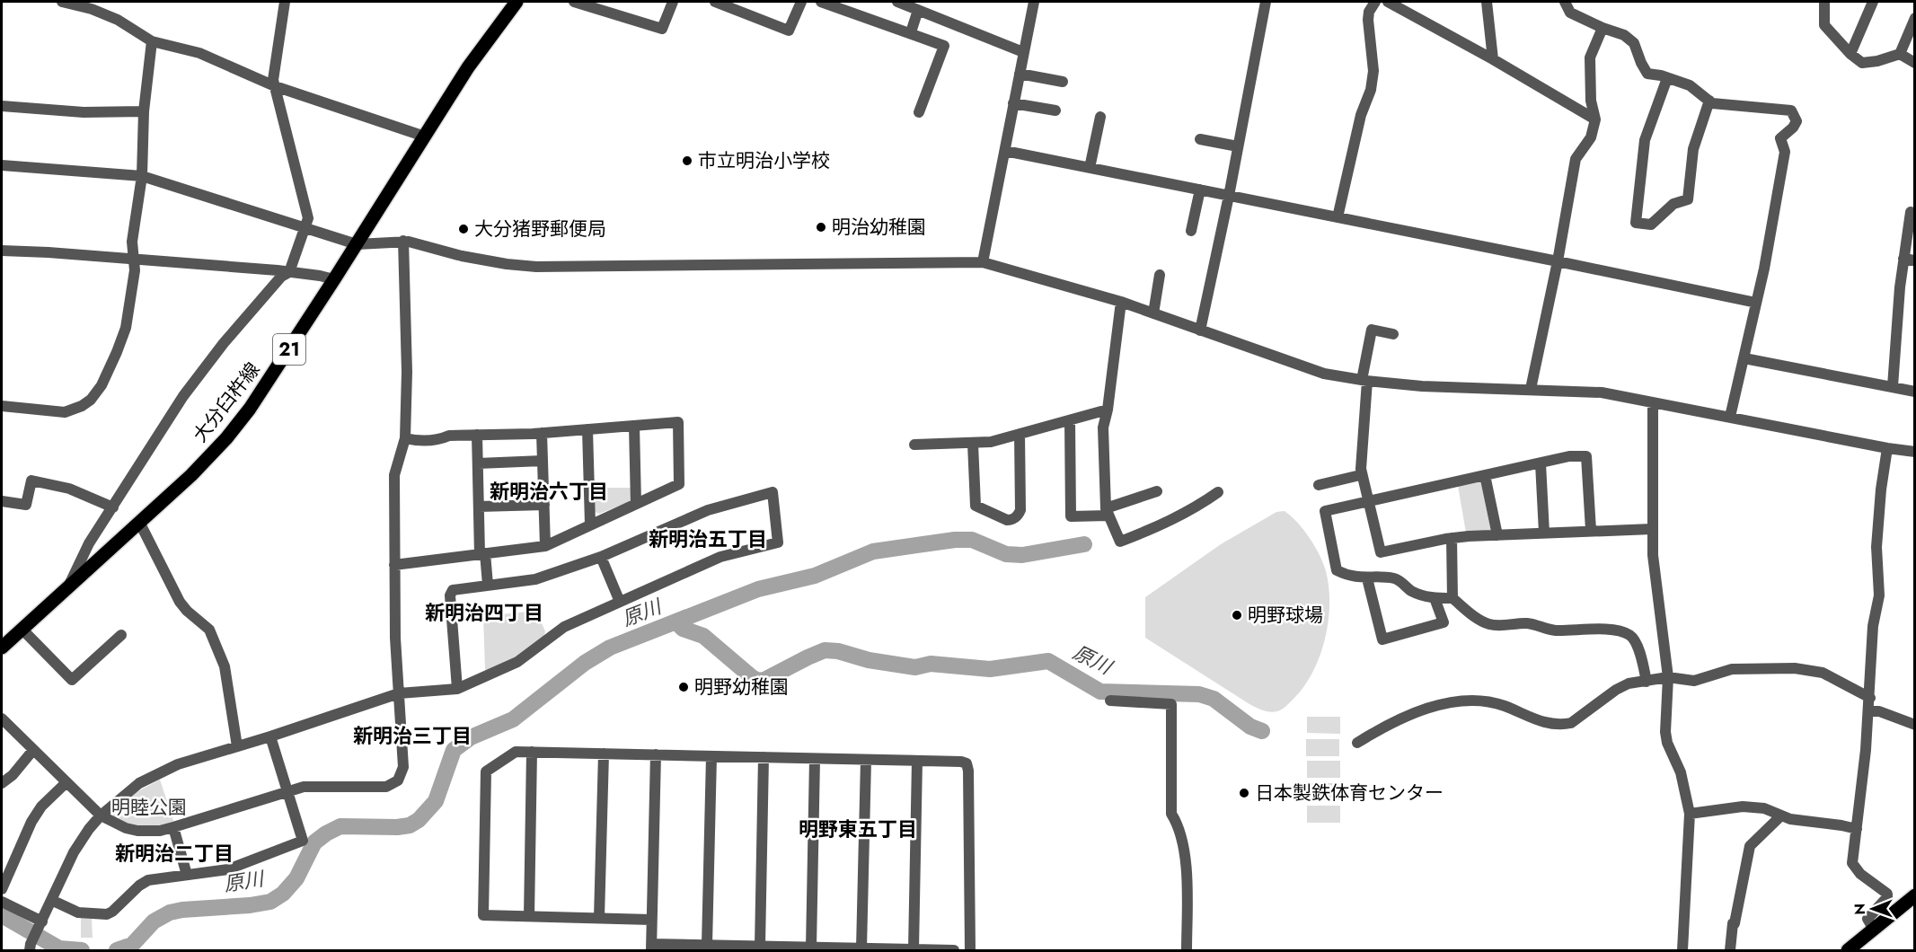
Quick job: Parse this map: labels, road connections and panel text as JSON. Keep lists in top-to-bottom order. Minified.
{"streets":{"main road":["21","大分臼杵線"]},"districts":["新明治六丁目","新明治五丁目","新明治四丁目","新明治三丁目","明野東五丁目","新明治二丁目"],"water":["原川"],"parks":["明睦公園"],"places":["市立明治小学校","明治幼稚園","大分猪野郵便局","明野球場","明野幼稚園","日本製鉄体育センター"],"north":"left"}
